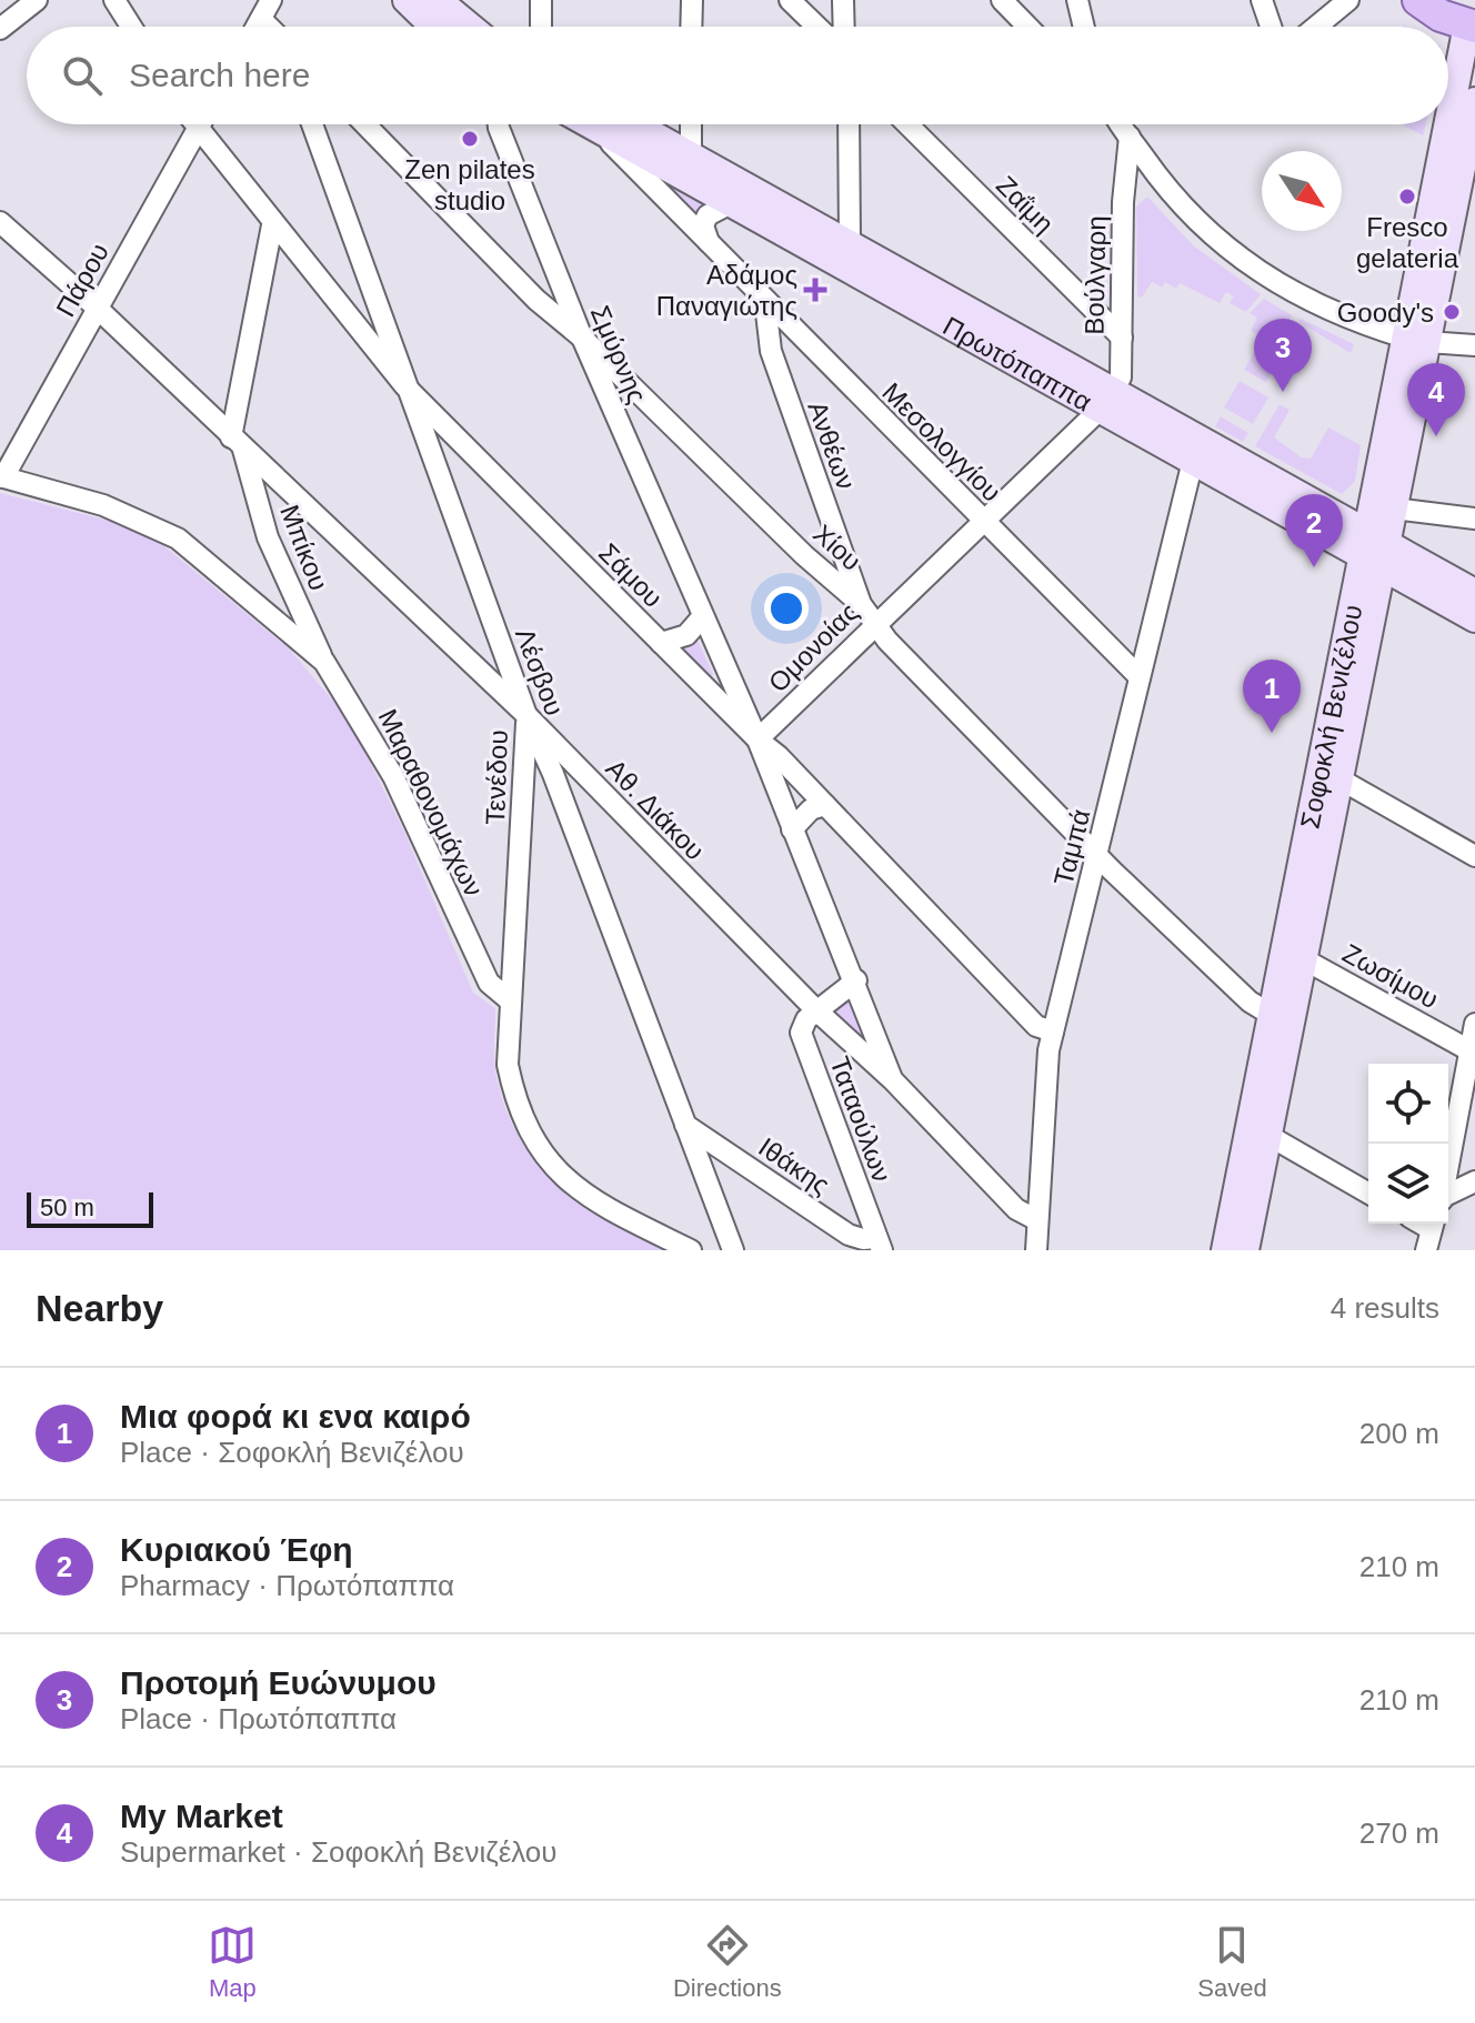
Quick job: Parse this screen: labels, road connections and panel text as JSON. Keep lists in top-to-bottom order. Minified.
{"streets":{"street":["Ζαΐμη","Βούλγαρη","Πάρου","Σμύρνης","Πρωτόπαππα","Μεσολογγίου","Ανθέων","Μπίκου","Χίου","Σάμου","Ομονοίας","Λέσβου","Σοφοκλή Βενιζέλου","Τενέδου","Μαραθονομάχων","Αθ. Διάκου","Ταμπά","Ζωσίμου","Ταταούλων","Ιθάκης"]},"crossings":[["Ζαΐμη","Βούλγαρη"],["Βούλγαρη","Πρωτόπαππα"],["Βούλγαρη","Ομονοίας"],["Πάρου","Σάμου"],["Πάρου","Μαραθονομάχων"],["Πάρου","Αθ. Διάκου"],["Σμύρνης","Χίου"],["Σμύρνης","Σάμου"],["Σμύρνης","Ομονοίας"],["Σμύρνης","Αθ. Διάκου"],["Πρωτόπαππα","Ομονοίας"],["Πρωτόπαππα","Σοφοκλή Βενιζέλου"],["Πρωτόπαππα","Ταμπά"],["Μεσολογγίου","Ανθέων"],["Μεσολογγίου","Ομονοίας"],["Μεσολογγίου","Ταμπά"],["Ανθέων","Χίου"],["Μπίκου","Σάμου"],["Μπίκου","Μαραθονομάχων"],["Μπίκου","Αθ. Διάκου"],["Χίου","Ομονοίας"],["Χίου","Σοφοκλή Βενιζέλου"],["Χίου","Ταμπά"],["Σάμου","Ομονοίας"],["Σάμου","Λέσβου"],["Σάμου","Ταμπά"],["Λέσβου","Τενέδου"],["Λέσβου","Αθ. Διάκου"],["Λέσβου","Ιθάκης"],["Σοφοκλή Βενιζέλου","Ζωσίμου"],["Τενέδου","Μαραθονομάχων"],["Τενέδου","Αθ. Διάκου"],["Αθ. Διάκου","Ταμπά"],["Αθ. Διάκου","Ταταούλων"],["Ταταούλων","Ιθάκης"]],"places":{"other":["Zen pilates studio","Fresco gelateria","Goody's"],"health":["Αδάμος Παναγιώτης"]},"scale_bar":"50 m","north":"bottom right","page":{"search":"Search here","pins":["3","4","2","1"],"scale":"50 m","heading":["Nearby","4 results"],"list":[{"mark":"1","name":"Μια φορά κι ενα καιρό","note":"Place · Σοφοκλή Βενιζέλου","value":"200 m"},{"mark":"2","name":"Κυριακού Έφη","note":"Pharmacy · Πρωτόπαππα","value":"210 m"},{"mark":"3","name":"Προτομή Ευώνυμου","note":"Place · Πρωτόπαππα","value":"210 m"},{"mark":"4","name":"My Market","note":"Supermarket · Σοφοκλή Βενιζέλου","value":"270 m"}],"nav":["Map","Directions","Saved"]}}
